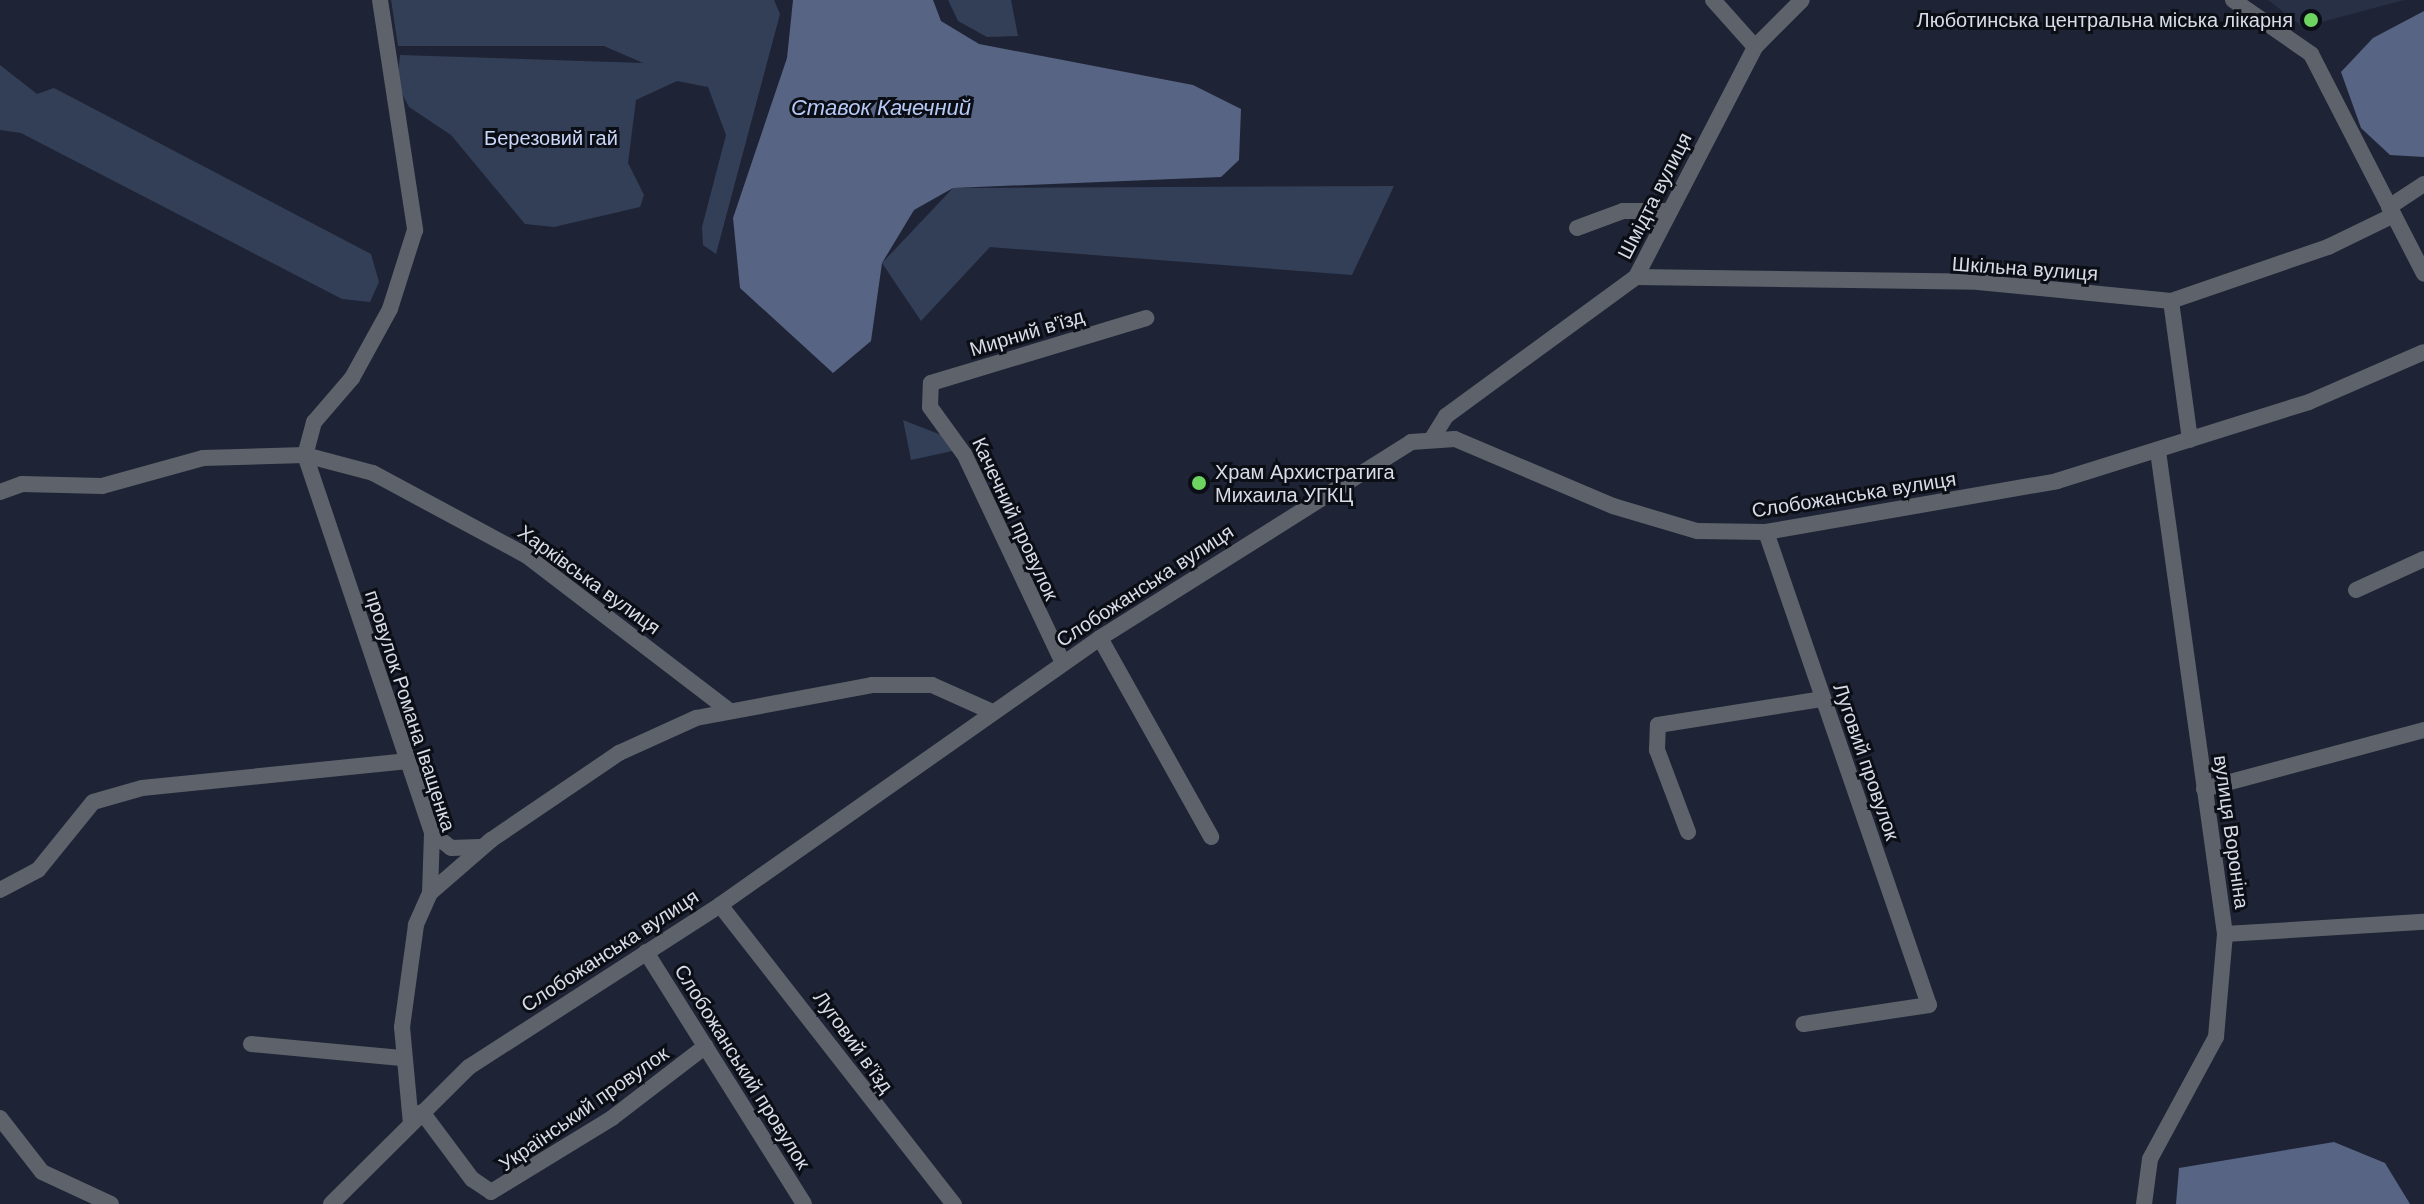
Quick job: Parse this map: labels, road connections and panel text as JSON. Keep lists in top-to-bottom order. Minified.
{"streets":{"street":["Шмідта вулиця","Шкільна вулиця","Мирний в'їзд","Слобожанська вулиця","Качечний провулок","Харківська вулиця","провулок Романа Іващенка","Луговий провулок","вулиця Вороніна","Луговий в'їзд","Слобожанський провулок","Український провулок"]},"crossings":[["Шмідта вулиця","Шкільна вулиця"],["Шмідта вулиця","Слобожанська вулиця"],["Мирний в'їзд","Качечний провулок"],["Слобожанська вулиця","Качечний провулок"],["Слобожанська вулиця","провулок Романа Іващенка"],["Слобожанська вулиця","Луговий провулок"],["Слобожанська вулиця","вулиця Вороніна"],["Слобожанська вулиця","Луговий в'їзд"],["Слобожанська вулиця","Слобожанський провулок"],["Слобожанська вулиця","Український провулок"],["Харківська вулиця","провулок Романа Іващенка"],["провулок Романа Іващенка","Український провулок"],["Слобожанський провулок","Український провулок"]],"water":["Ставок Качечний"],"parks":["Березовий гай"],"places":["Люботинська центральна міська лікарня","Храм Архистратига Михаила УГКЦ"]}
